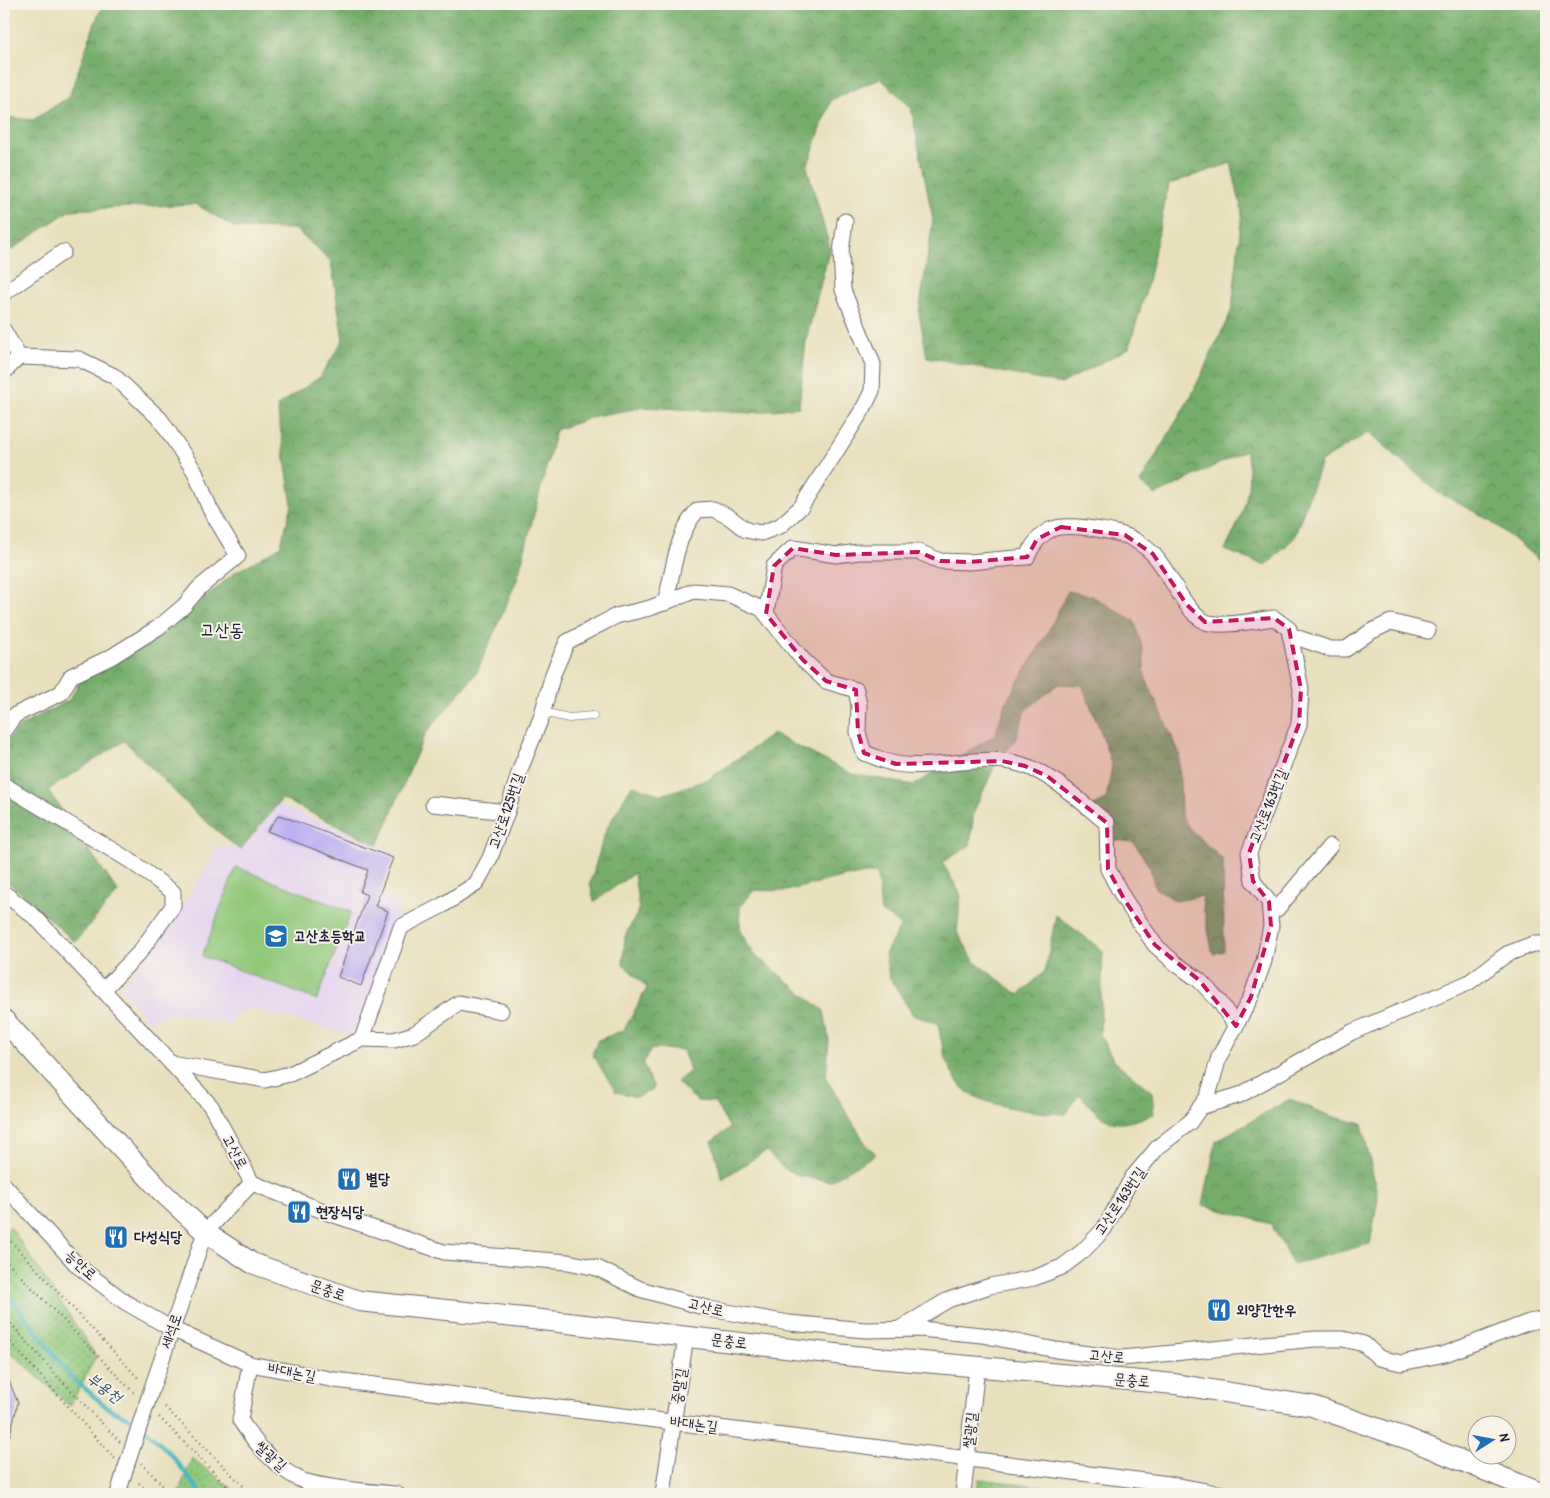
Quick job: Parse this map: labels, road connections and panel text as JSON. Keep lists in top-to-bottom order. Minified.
{"streets":{"street":["고산로163번길","고산로125번길","고산로","능안로","문충로","세석로","바대논길","중말길","쌀광길"]},"crossings":[["고산로163번길","고산로125번길"],["고산로163번길","고산로"],["고산로","세석로"],["능안로","세석로"],["능안로","바대논길"],["문충로","세석로"],["문충로","중말길"],["문충로","쌀광길"],["세석로","바대논길"],["바대논길","중말길"],["바대논길","쌀광길"]],"districts":["고산동"],"water":["부용천"],"places":{"school or university":["고산초등학교"],"restaurant":["별당","현장식당","다성식당","외양간한우"]},"north":"right"}
